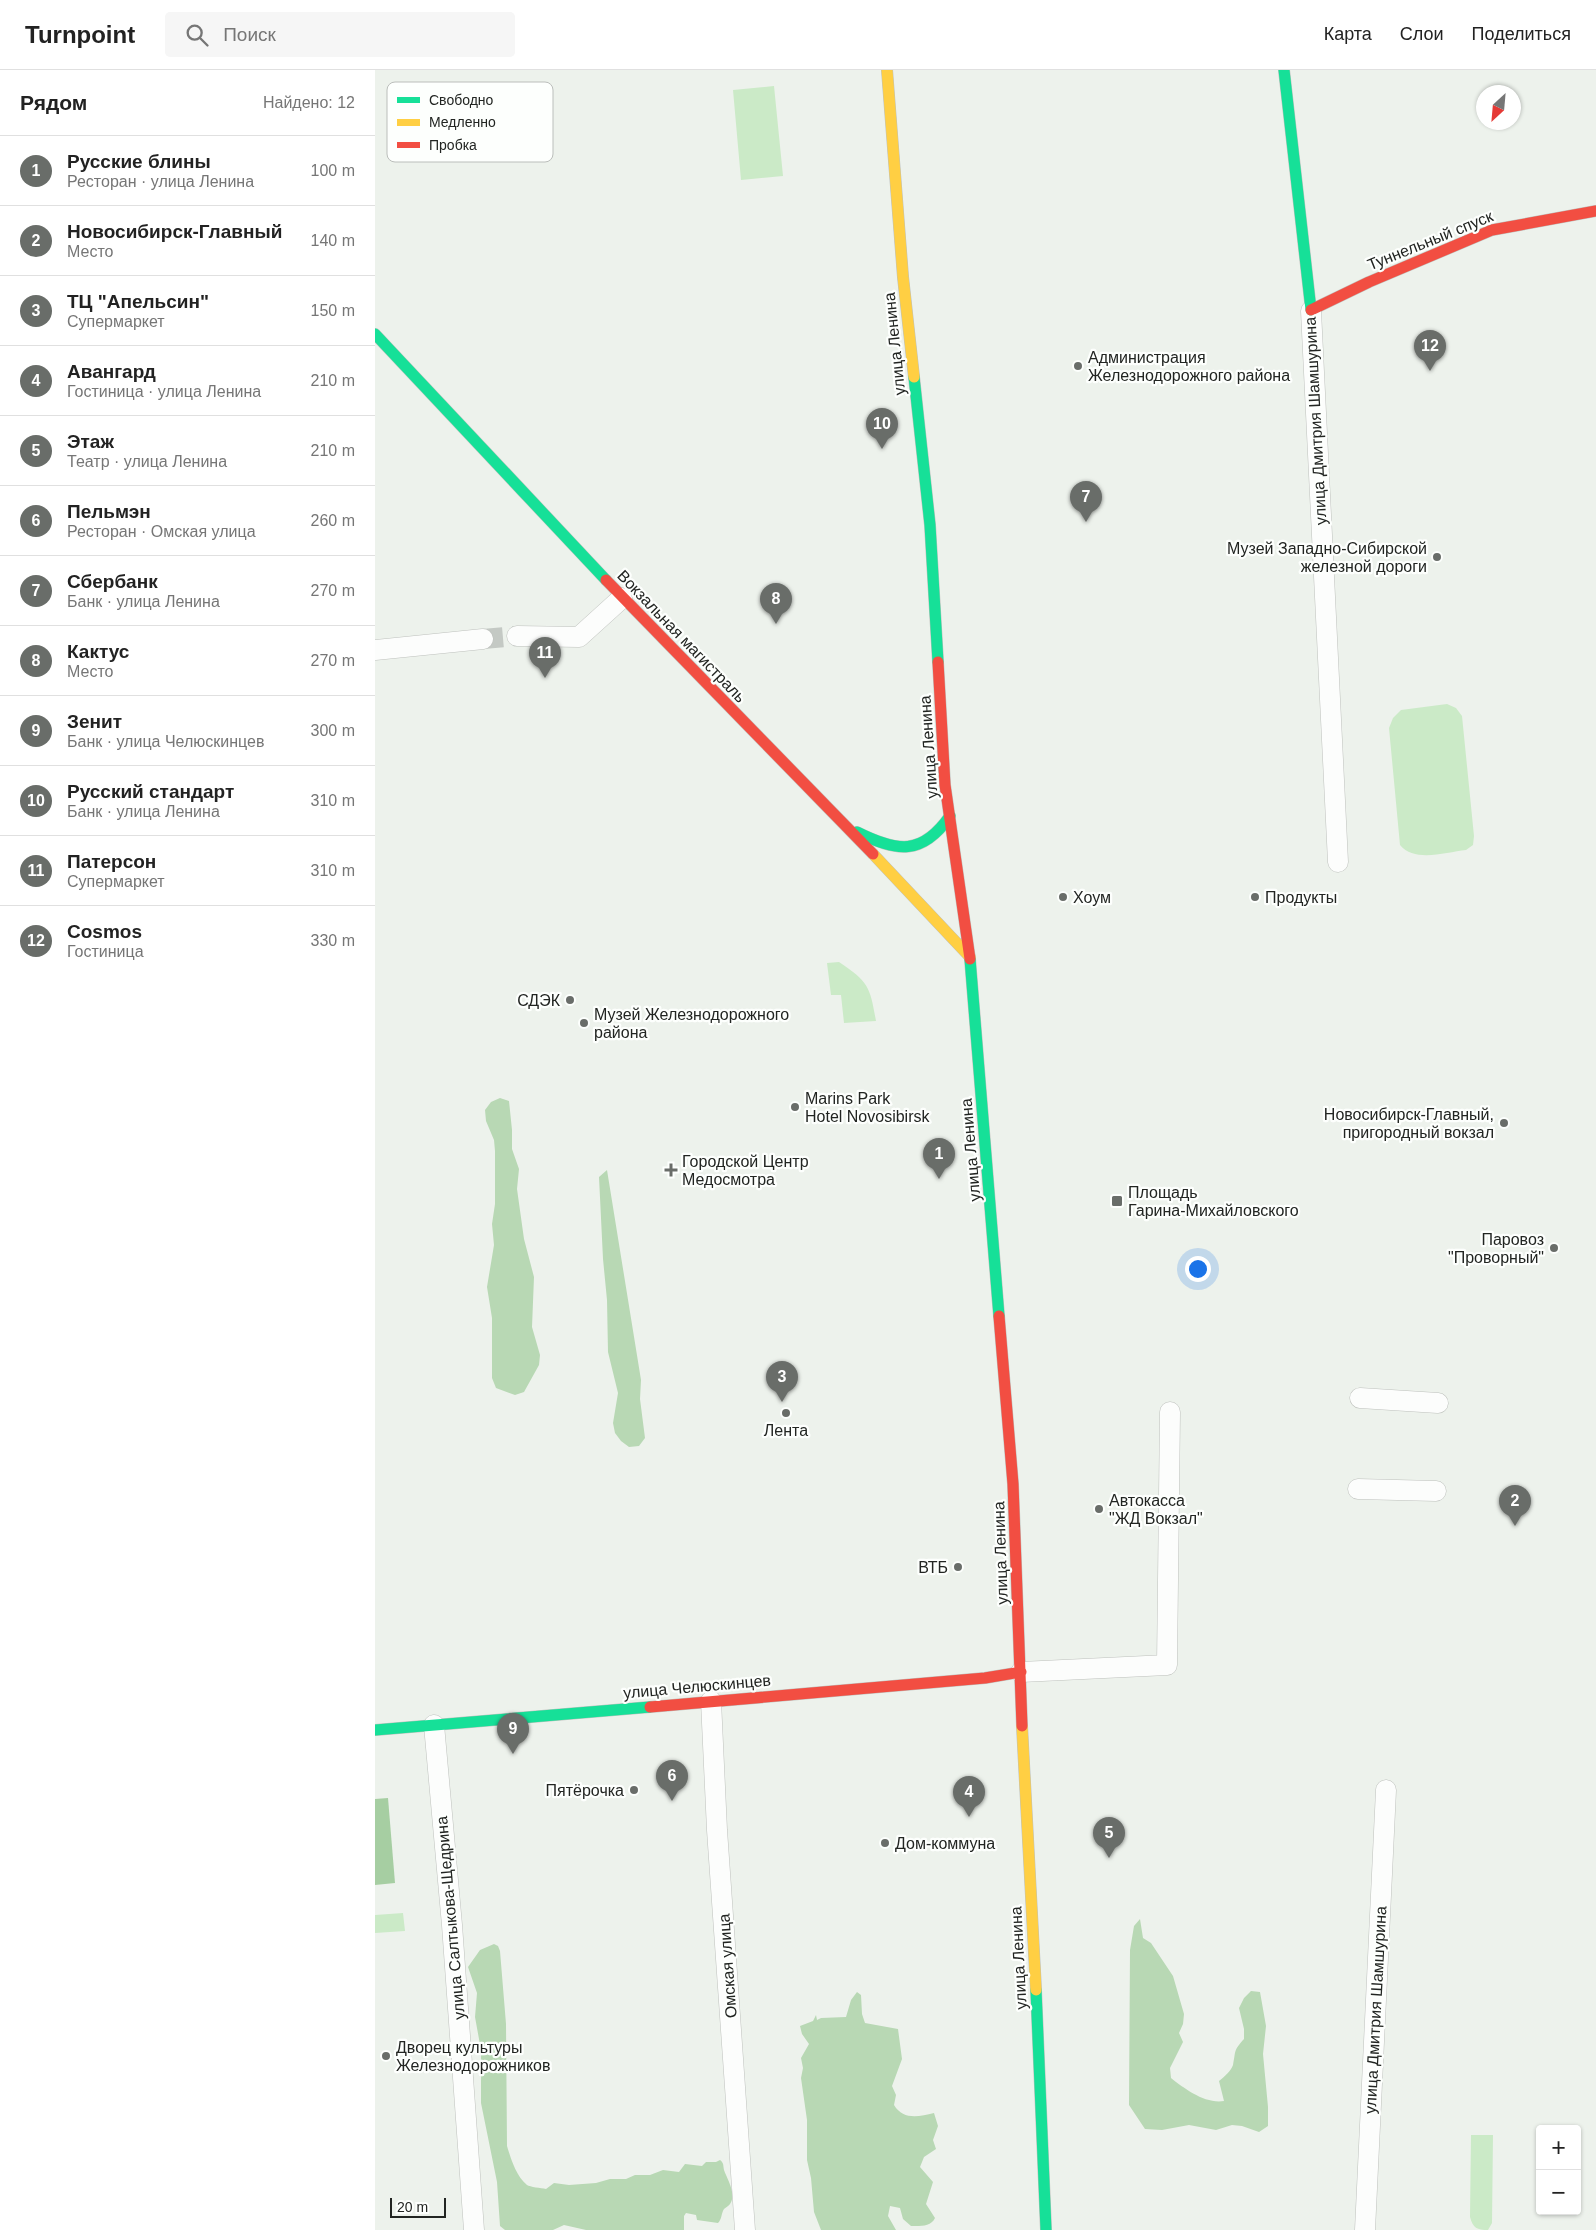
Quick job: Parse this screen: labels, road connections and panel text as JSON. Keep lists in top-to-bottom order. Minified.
{"streets":{"main road":["Туннельный спуск","улица Ленина","улица Дмитрия Шамшурина","Вокзальная магистраль","улица Челюскинцев"],"street":["улица Салтыкова-Щедрина","Омская улица"]},"crossings":[["Туннельный спуск","улица Дмитрия Шамшурина"],["улица Ленина","Вокзальная магистраль"],["улица Ленина","улица Челюскинцев"],["улица Челюскинцев","улица Салтыкова-Щедрина"],["улица Челюскинцев","Омская улица"]],"places":{"other":["Администрация Железнодорожного района","Музей Западно-Сибирской железной дороги","Хоум","Продукты","СДЭК","Музей Железнодорожного района","Marins Park Hotel Novosibirsk","Новосибирск-Главный, пригородный вокзал","Паровоз \"Проворный\"","Лента","Автокасса \"ЖД Вокзал\"","ВТБ","Пятёрочка","Дом-коммуна","Дворец культуры Железнодорожников"],"health":["Городской Центр Медосмотра"],"transit":["Площадь Гарина-Михайловского"]},"legend":["Свободно","Медленно","Пробка"],"scale_bar":"20 m","north":"bottom left","page":{"header":"Turnpoint","search":"Поиск","nav":["Карта","Слои","Поделиться"],"heading":["Рядом","Найдено: 12"],"list":[{"mark":"1","name":"Русские блины","note":"Ресторан · улица Ленина","value":"100 m"},{"mark":"2","name":"Новосибирск-Главный","note":"Место","value":"140 m"},{"mark":"3","name":"ТЦ \"Апельсин\"","note":"Супермаркет","value":"150 m"},{"mark":"4","name":"Авангард","note":"Гостиница · улица Ленина","value":"210 m"},{"mark":"5","name":"Этаж","note":"Театр · улица Ленина","value":"210 m"},{"mark":"6","name":"Пельмэн","note":"Ресторан · Омская улица","value":"260 m"},{"mark":"7","name":"Сбербанк","note":"Банк · улица Ленина","value":"270 m"},{"mark":"8","name":"Кактус","note":"Место","value":"270 m"},{"mark":"9","name":"Зенит","note":"Банк · улица Челюскинцев","value":"300 m"},{"mark":"10","name":"Русский стандарт","note":"Банк · улица Ленина","value":"310 m"},{"mark":"11","name":"Патерсон","note":"Супермаркет","value":"310 m"},{"mark":"12","name":"Cosmos","note":"Гостиница","value":"330 m"}],"pins":["12","10","7","8","11","1","3","2","9","6","4","5"],"map_buttons":["+","−"],"scale":"20 m"}}
